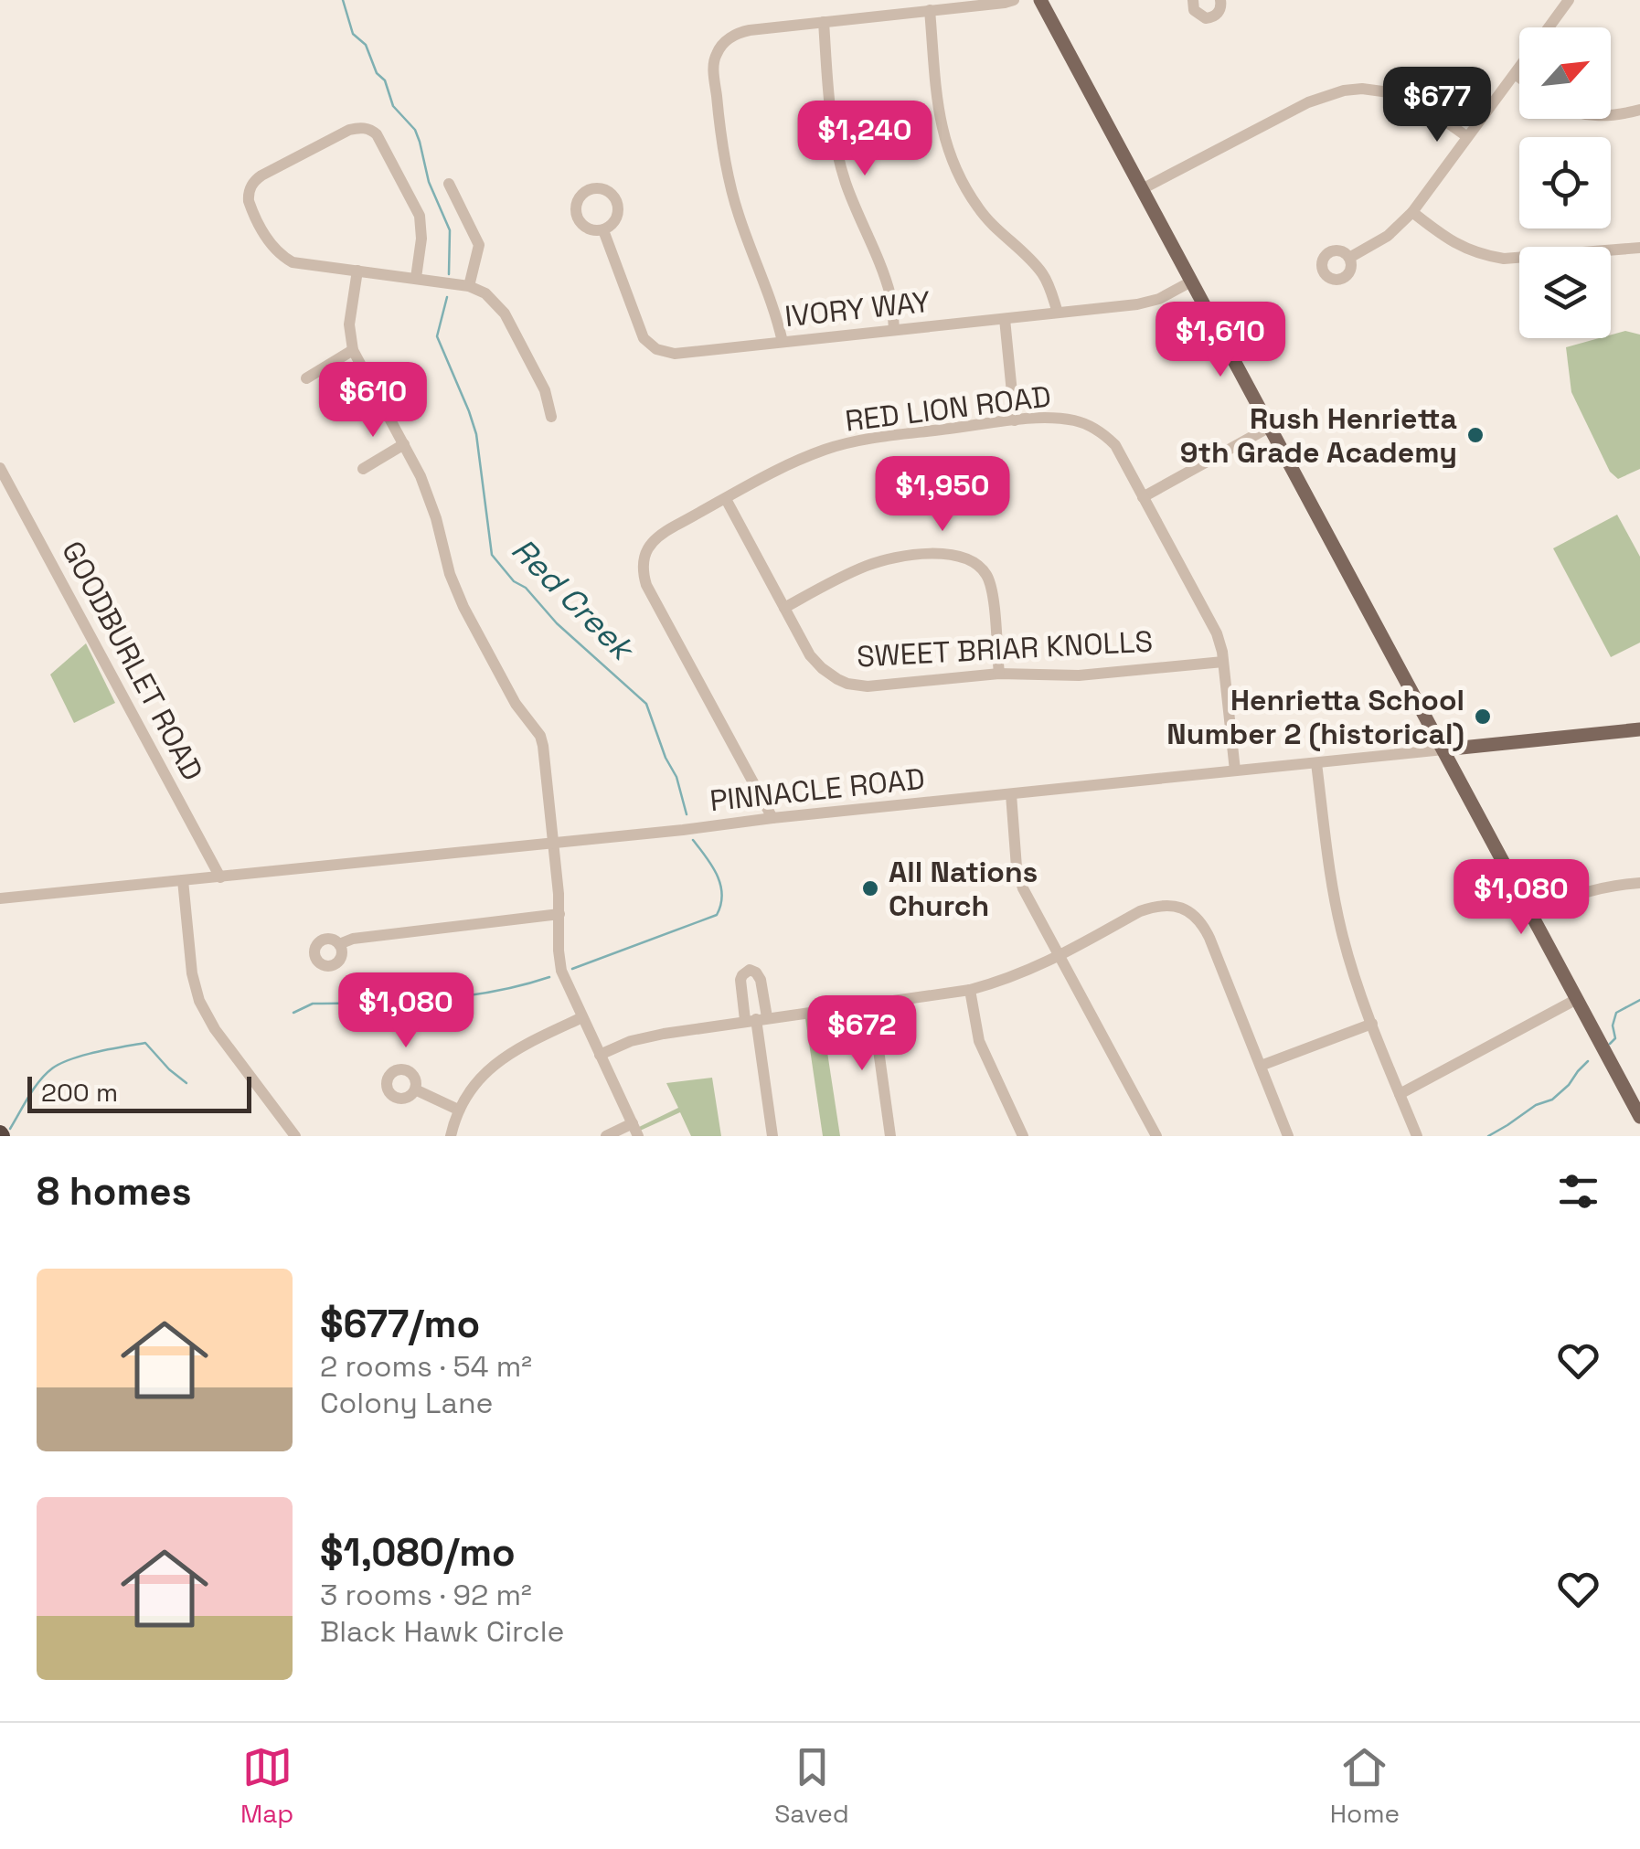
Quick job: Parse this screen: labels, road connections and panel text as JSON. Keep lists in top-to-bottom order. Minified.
{"streets":{"main road":["PINNACLE ROAD"],"street":["IVORY WAY","RED LION ROAD","SWEET BRIAR KNOLLS","GOODBURLET ROAD"]},"crossings":[["RED LION ROAD","SWEET BRIAR KNOLLS"],["RED LION ROAD","PINNACLE ROAD"],["GOODBURLET ROAD","PINNACLE ROAD"]],"water":["Red Creek"],"places":["Rush Henrietta 9th Grade Academy","Henrietta School Number 2 (historical)","All Nations Church"],"scale_bar":"200 m","north":"top right","page":{"price":["$677","$1,240","$1,610","$610","$1,950","$1,080","$1,080","$672"],"scale":"200 m","heading":"8 homes","list":[{"name":"$677/mo","note":"2 rooms · 54 m² · Colony Lane"},{"name":"$1,080/mo","note":"3 rooms · 92 m² · Black Hawk Circle"}],"tabs":["Map","Saved","Home"]}}
